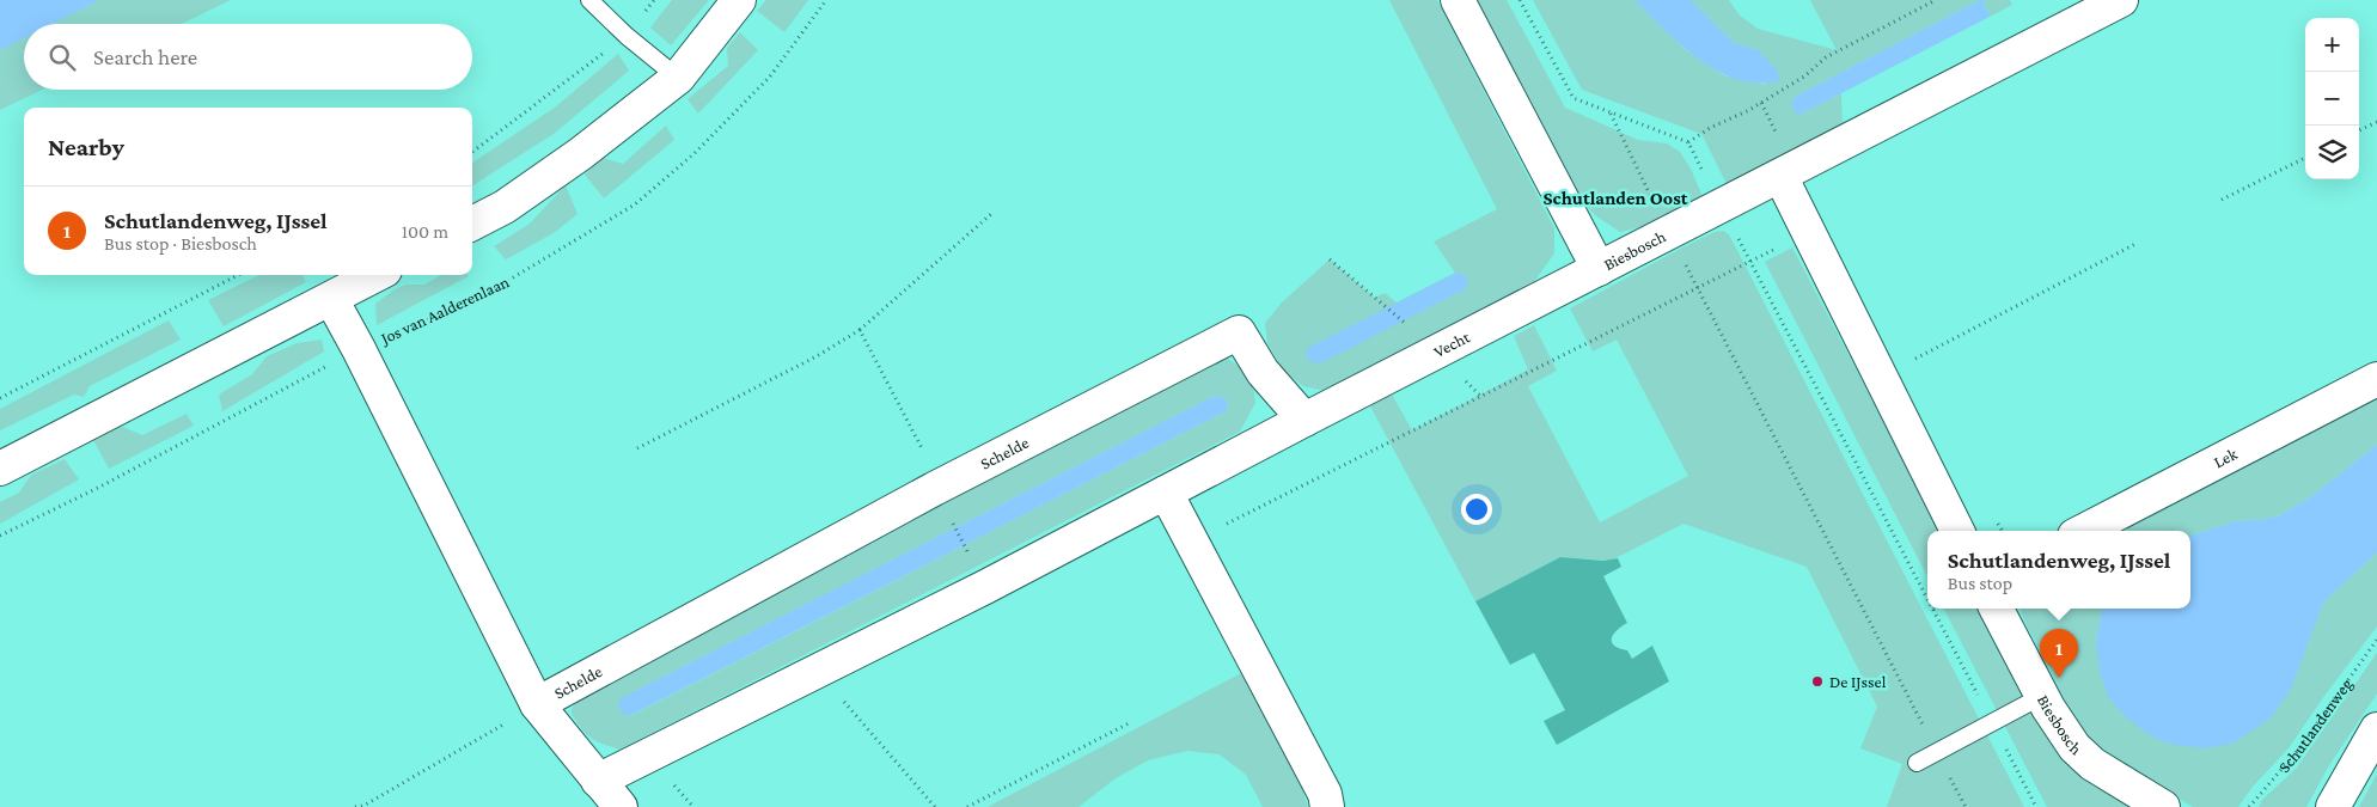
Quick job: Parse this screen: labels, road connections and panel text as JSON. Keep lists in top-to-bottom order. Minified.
{"streets":{"street":["Biesbosch","Vecht","Schelde","Lek"],"path":["Jos van Aalderenlaan","Schutlandenweg"]},"crossings":[["Biesbosch","Vecht"],["Jos van Aalderenlaan","Schelde"],["Vecht","Schelde"]],"districts":["Schutlanden Oost"],"places":["De IJssel"],"page":{"map_buttons":["+","−"],"search":"Search here","heading":"Nearby","list":[{"mark":"1","name":"Schutlandenweg, IJssel","note":"Bus stop · Biesbosch","value":"100 m"}],"popup":["Schutlandenweg, IJssel","Bus stop"],"pins":"1"}}
